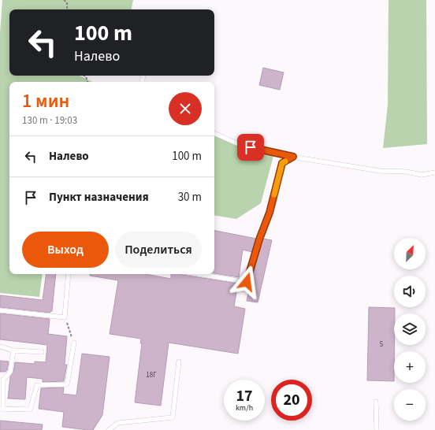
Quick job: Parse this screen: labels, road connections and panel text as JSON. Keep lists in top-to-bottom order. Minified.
{"house_numbers":["5","18Г"],"north":"top right","page":{"turn":["100 m","Налево"],"heading":["1 мин","130 m · 19:03"],"list":[{"name":"Налево","value":"100 m"},{"name":"Пункт назначения","value":"30 m"}],"buttons":["Выход","Поделиться"],"map_buttons":["+","−"],"speed":"17 km/h","limit":"20"}}
